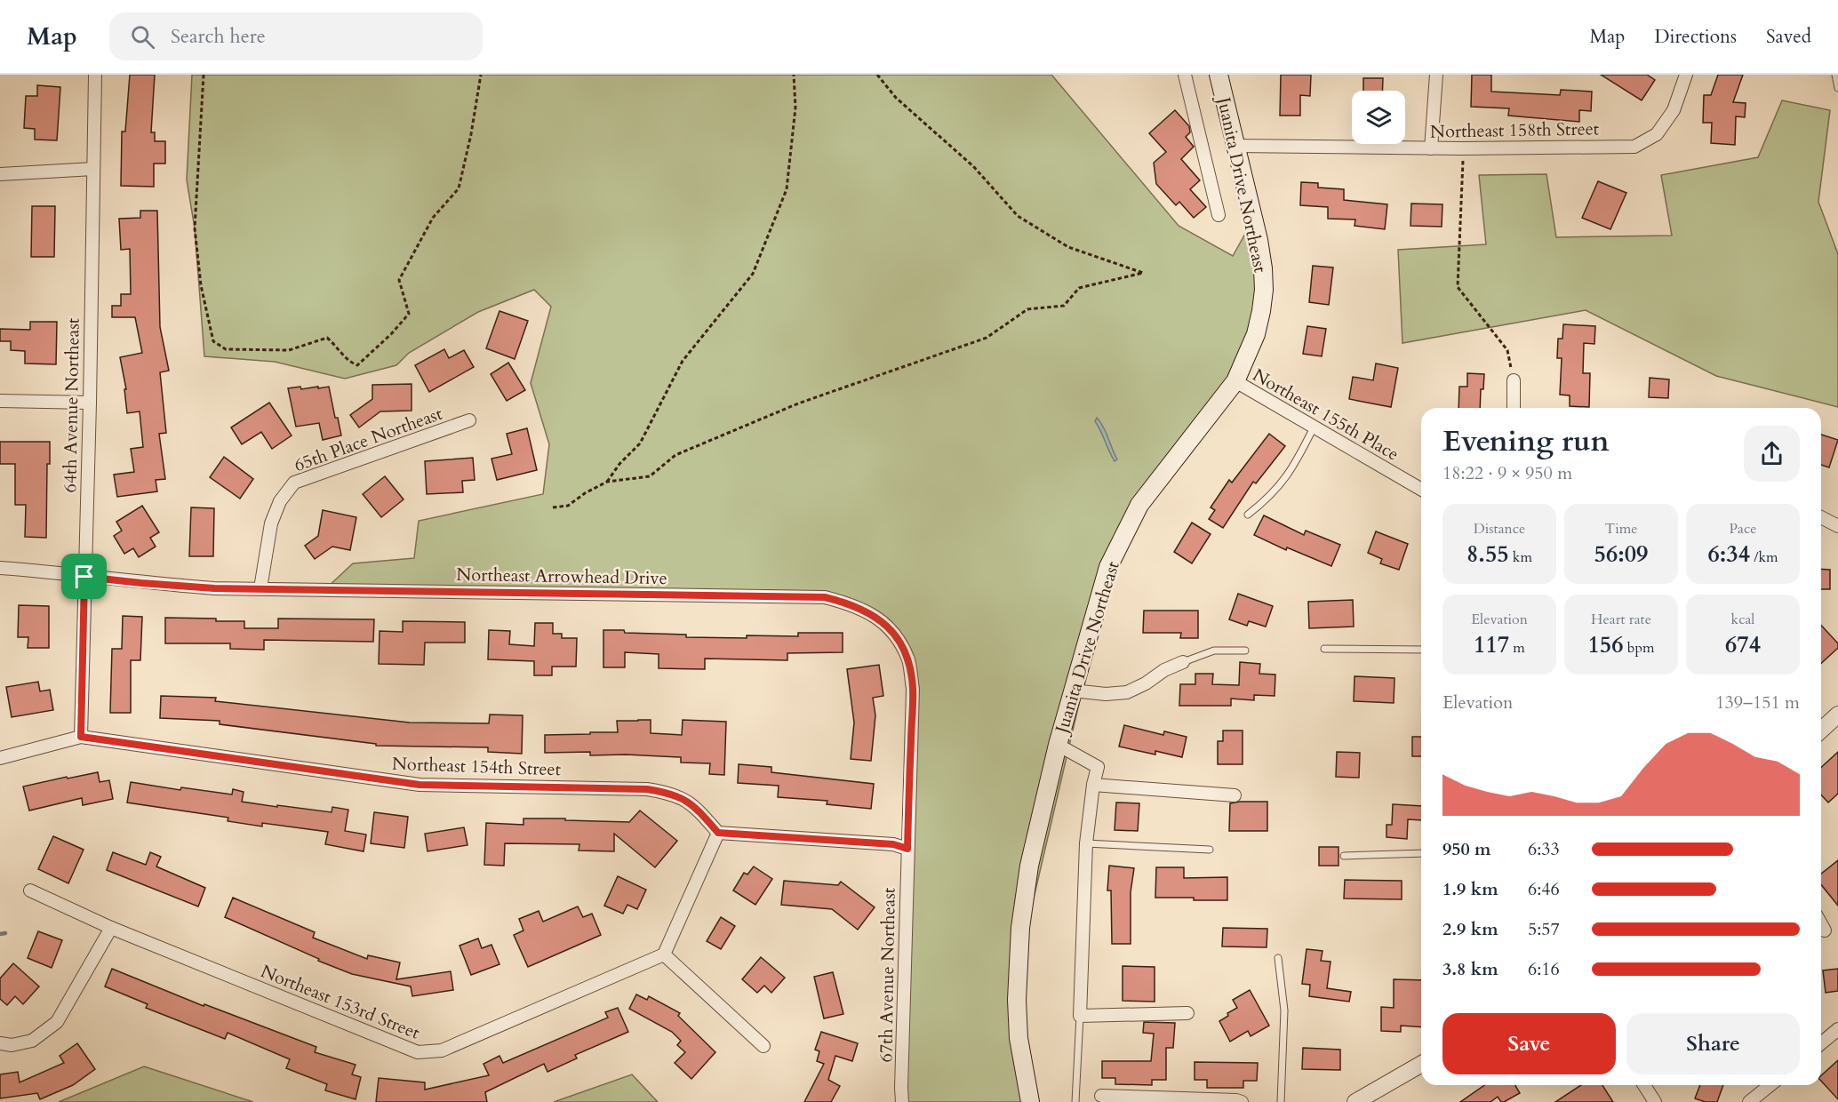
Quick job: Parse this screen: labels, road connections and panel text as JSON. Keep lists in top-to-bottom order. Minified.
{"streets":{"main road":["Juanita Drive Northeast"],"street":["Northeast 158th Street","64th Avenue Northeast","Northeast 155th Place","65th Place Northeast","Northeast Arrowhead Drive","Northeast 154th Street","67th Avenue Northeast","Northeast 153rd Street"]},"crossings":[["Northeast 158th Street","Juanita Drive Northeast"],["Juanita Drive Northeast","Northeast 155th Place"],["64th Avenue Northeast","Northeast Arrowhead Drive"],["64th Avenue Northeast","Northeast 154th Street"],["65th Place Northeast","Northeast Arrowhead Drive"],["Northeast Arrowhead Drive","67th Avenue Northeast"]],"page":{"header":"Map","search":"Search here","nav":["Map","Directions","Saved"],"heading":["Evening run","18:22 · 9 × 950 m"],"stats":[["Distance","8.55 km"],["Time","56:09"],["Pace","6:34 /km"],["Elevation","117 m"],["Heart rate","156 bpm"],["kcal","674"]],"chart":["Elevation","139–151 m"],"list":[{"name":"950 m","note":"6:33"},{"name":"1.9 km","note":"6:46"},{"name":"2.9 km","note":"5:57"},{"name":"3.8 km","note":"6:16"}],"buttons":["Save","Share"]}}
